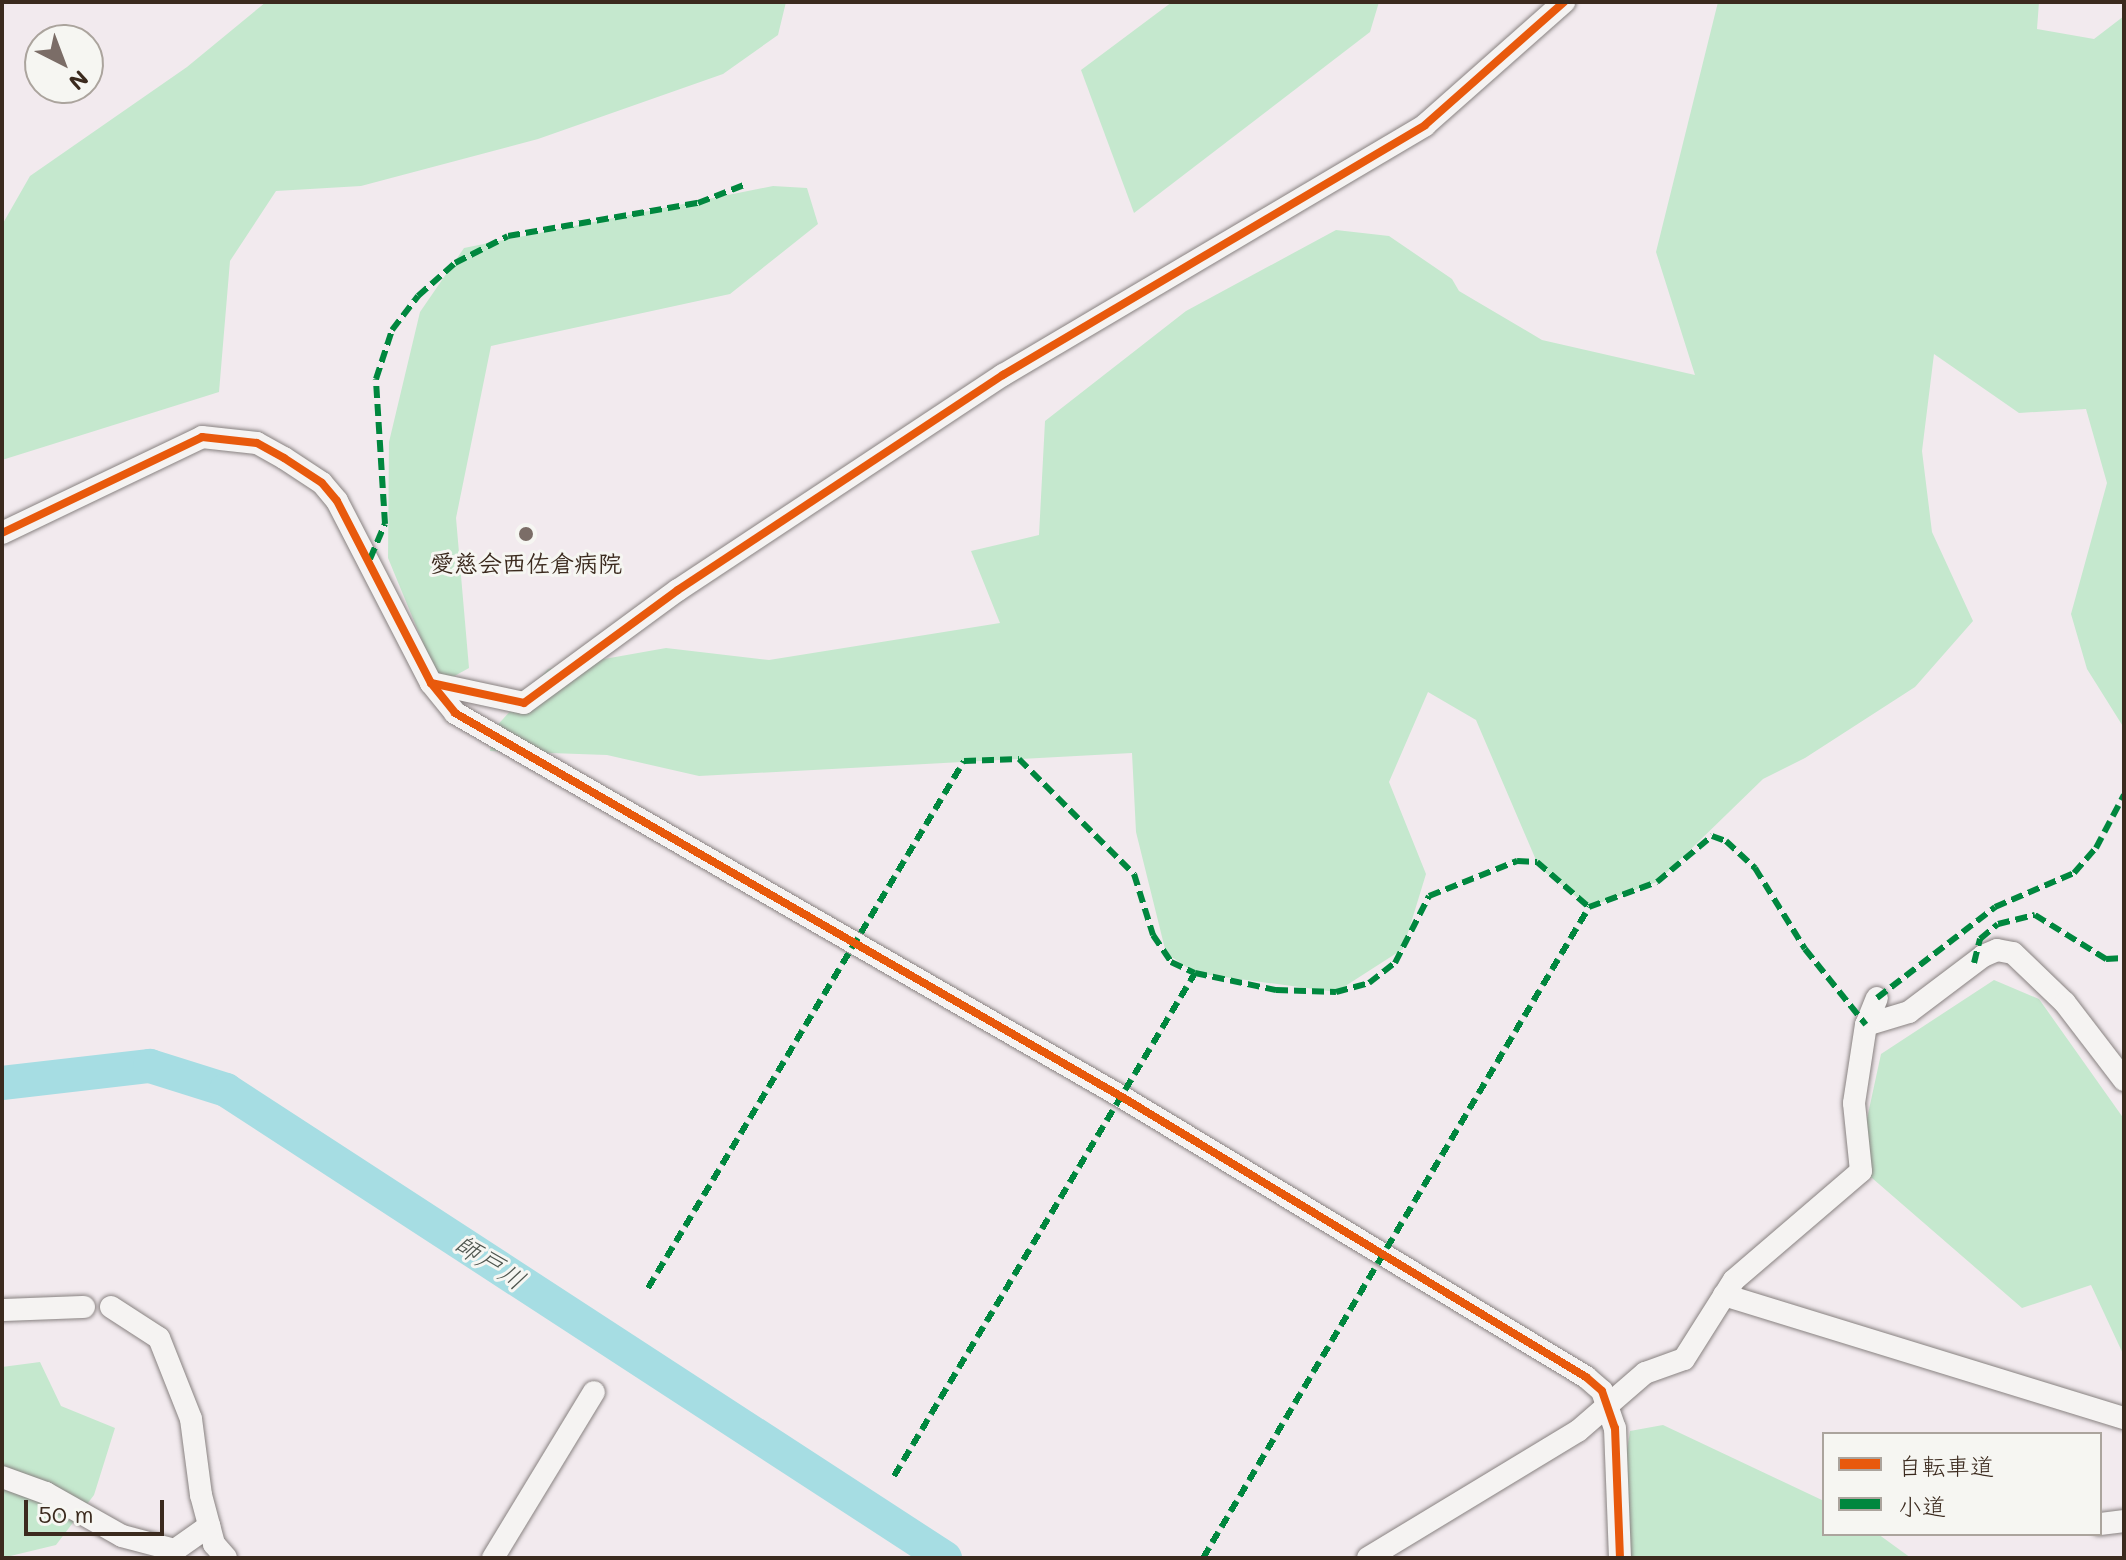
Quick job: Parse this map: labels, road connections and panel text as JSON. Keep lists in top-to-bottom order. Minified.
{"water":["師戸川"],"places":["愛慈会西佐倉病院"],"legend":["自転車道","小道"],"scale_bar":"50 m","north":"bottom right"}
